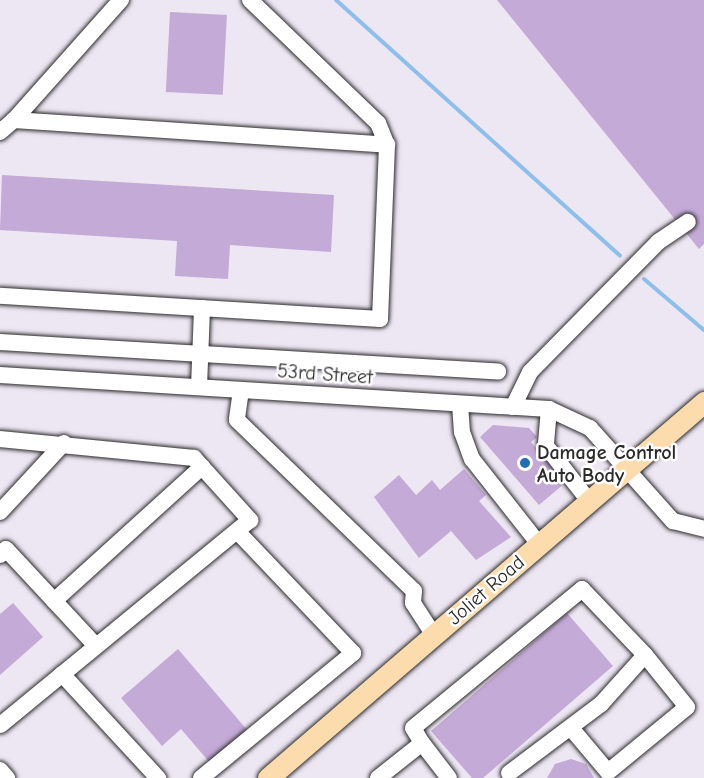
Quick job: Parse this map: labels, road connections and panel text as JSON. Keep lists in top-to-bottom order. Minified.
{"streets":{"main road":["Joliet Road"],"street":["53rd Street"]},"crossings":[["53rd Street","Joliet Road"]],"places":["Damage Control Auto Body"]}
